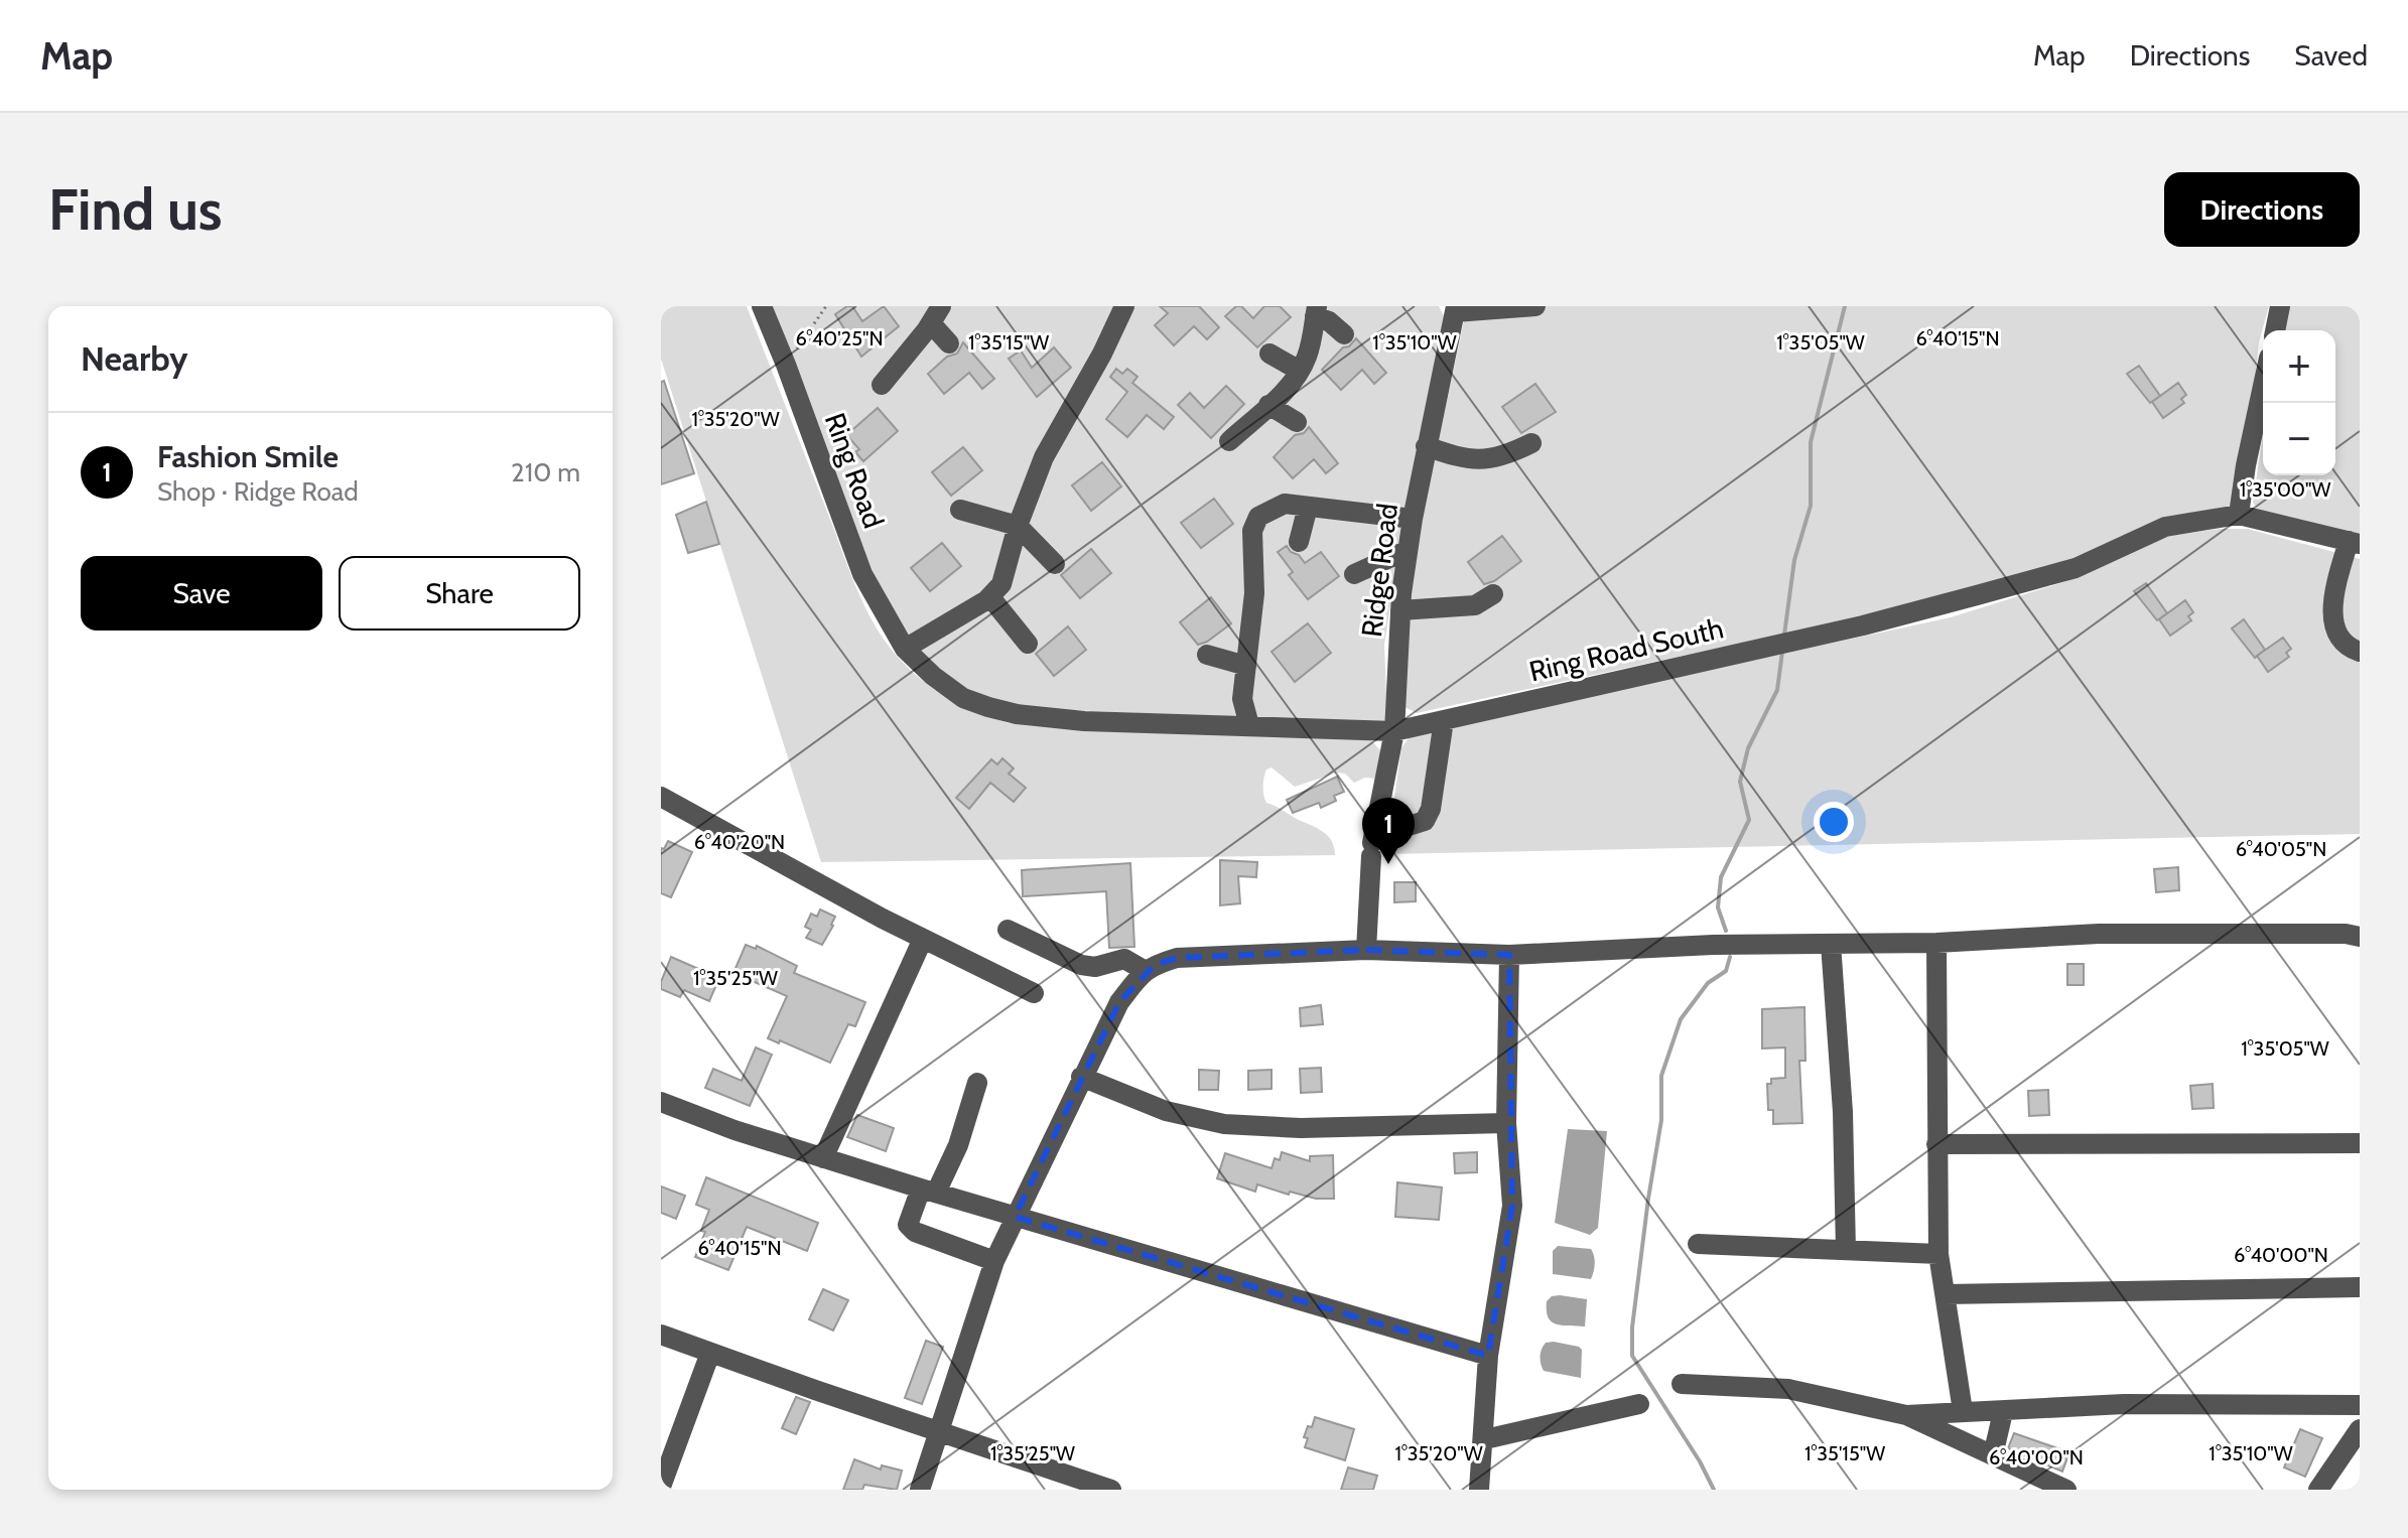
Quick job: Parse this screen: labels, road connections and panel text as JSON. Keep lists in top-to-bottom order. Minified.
{"streets":{"street":["Ring Road","Ridge Road","Ring Road South"]},"crossings":[["Ring Road","Ring Road South"],["Ridge Road","Ring Road South"]],"page":{"header":"Map","nav":["Map","Directions","Saved"],"buttons":["Directions",["Save","Share"]],"title":"Find us","heading":"Nearby","map_buttons":["+","−"],"list":[{"mark":"1","name":"Fashion Smile","note":"Shop · Ridge Road","value":"210 m"}],"pins":"1"},"coordinates":["6°40'25\"N","6°40'15\"N","1°35'15\"W","1°35'10\"W","1°35'05\"W","1°35'20\"W","1°35'00\"W","6°40'20\"N","6°40'05\"N","1°35'25\"W","6°40'00\"N"]}
